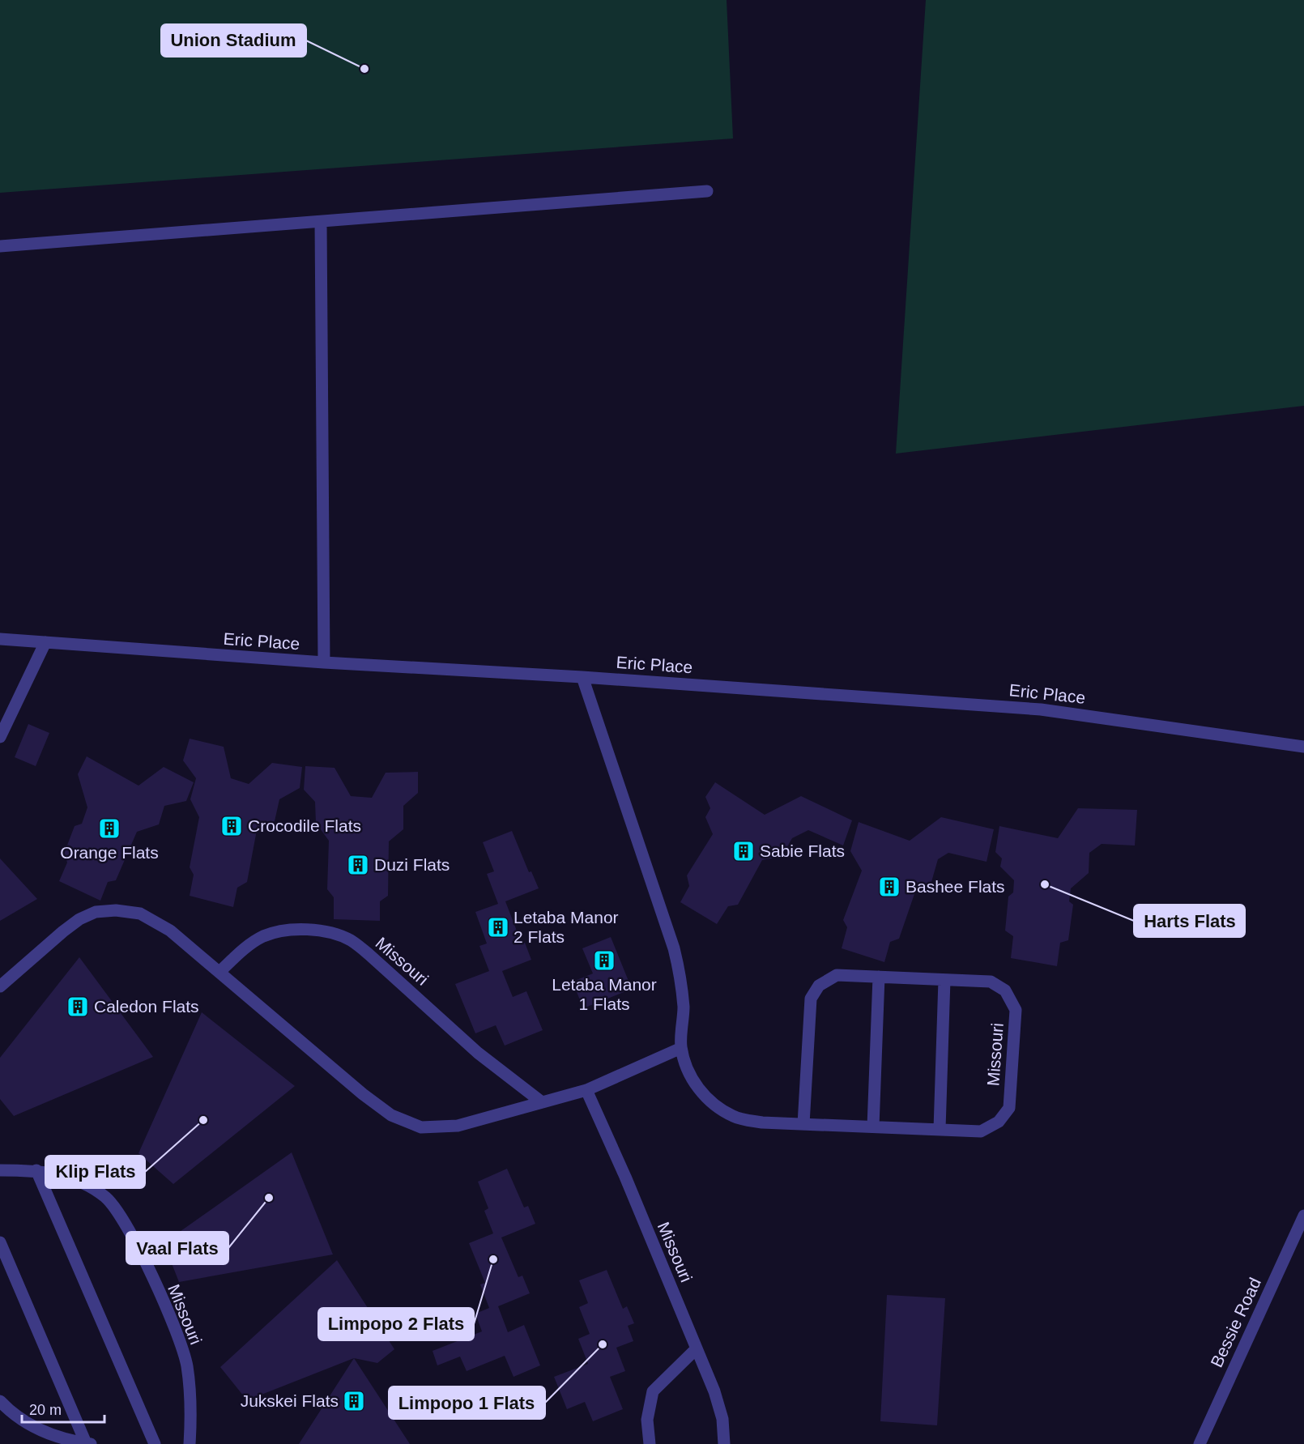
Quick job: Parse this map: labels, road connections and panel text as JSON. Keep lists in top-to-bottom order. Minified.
{"streets":{"street":["Eric Place","Missouri","Bessie Road"]},"crossings":[["Eric Place","Missouri"]],"places":{"other":["Union Stadium","Harts Flats","Klip Flats","Vaal Flats","Limpopo 2 Flats","Limpopo 1 Flats"],"building":["Crocodile Flats","Orange Flats","Sabie Flats","Duzi Flats","Bashee Flats","Letaba Manor 2 Flats","Letaba Manor 1 Flats","Caledon Flats","Jukskei Flats"]},"scale_bar":"20 m"}
